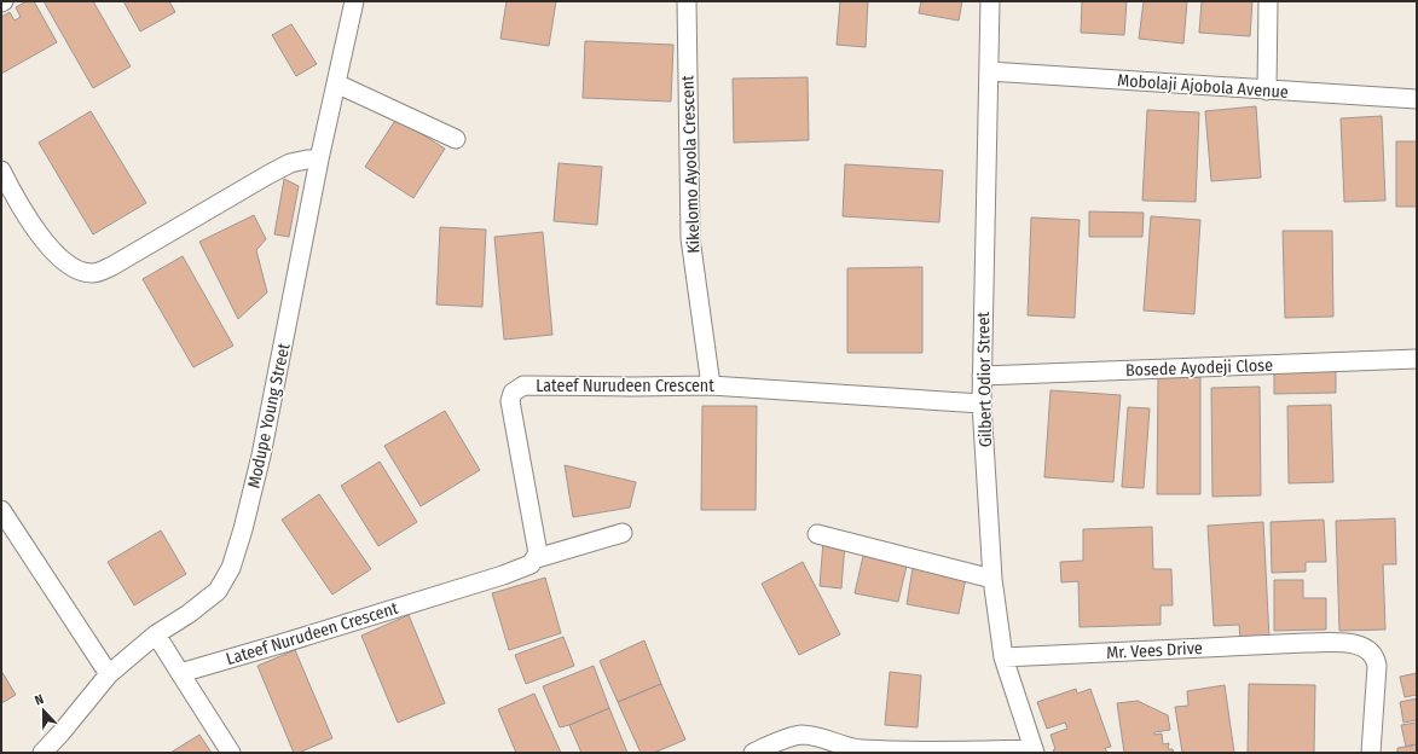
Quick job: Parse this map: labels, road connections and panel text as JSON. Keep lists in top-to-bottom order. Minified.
{"streets":{"street":["Mobolaji Ajobola Avenue","Kikelomo Ayoola Crescent","Bosede Ayodeji Close","Gilbert Odior Street","Lateef Nurudeen Crescent","Modupe Young Street","Mr. Vees Drive"]},"crossings":[["Mobolaji Ajobola Avenue","Gilbert Odior Street"],["Kikelomo Ayoola Crescent","Lateef Nurudeen Crescent"],["Bosede Ayodeji Close","Gilbert Odior Street"],["Gilbert Odior Street","Lateef Nurudeen Crescent"],["Gilbert Odior Street","Mr. Vees Drive"]],"north":"top"}
